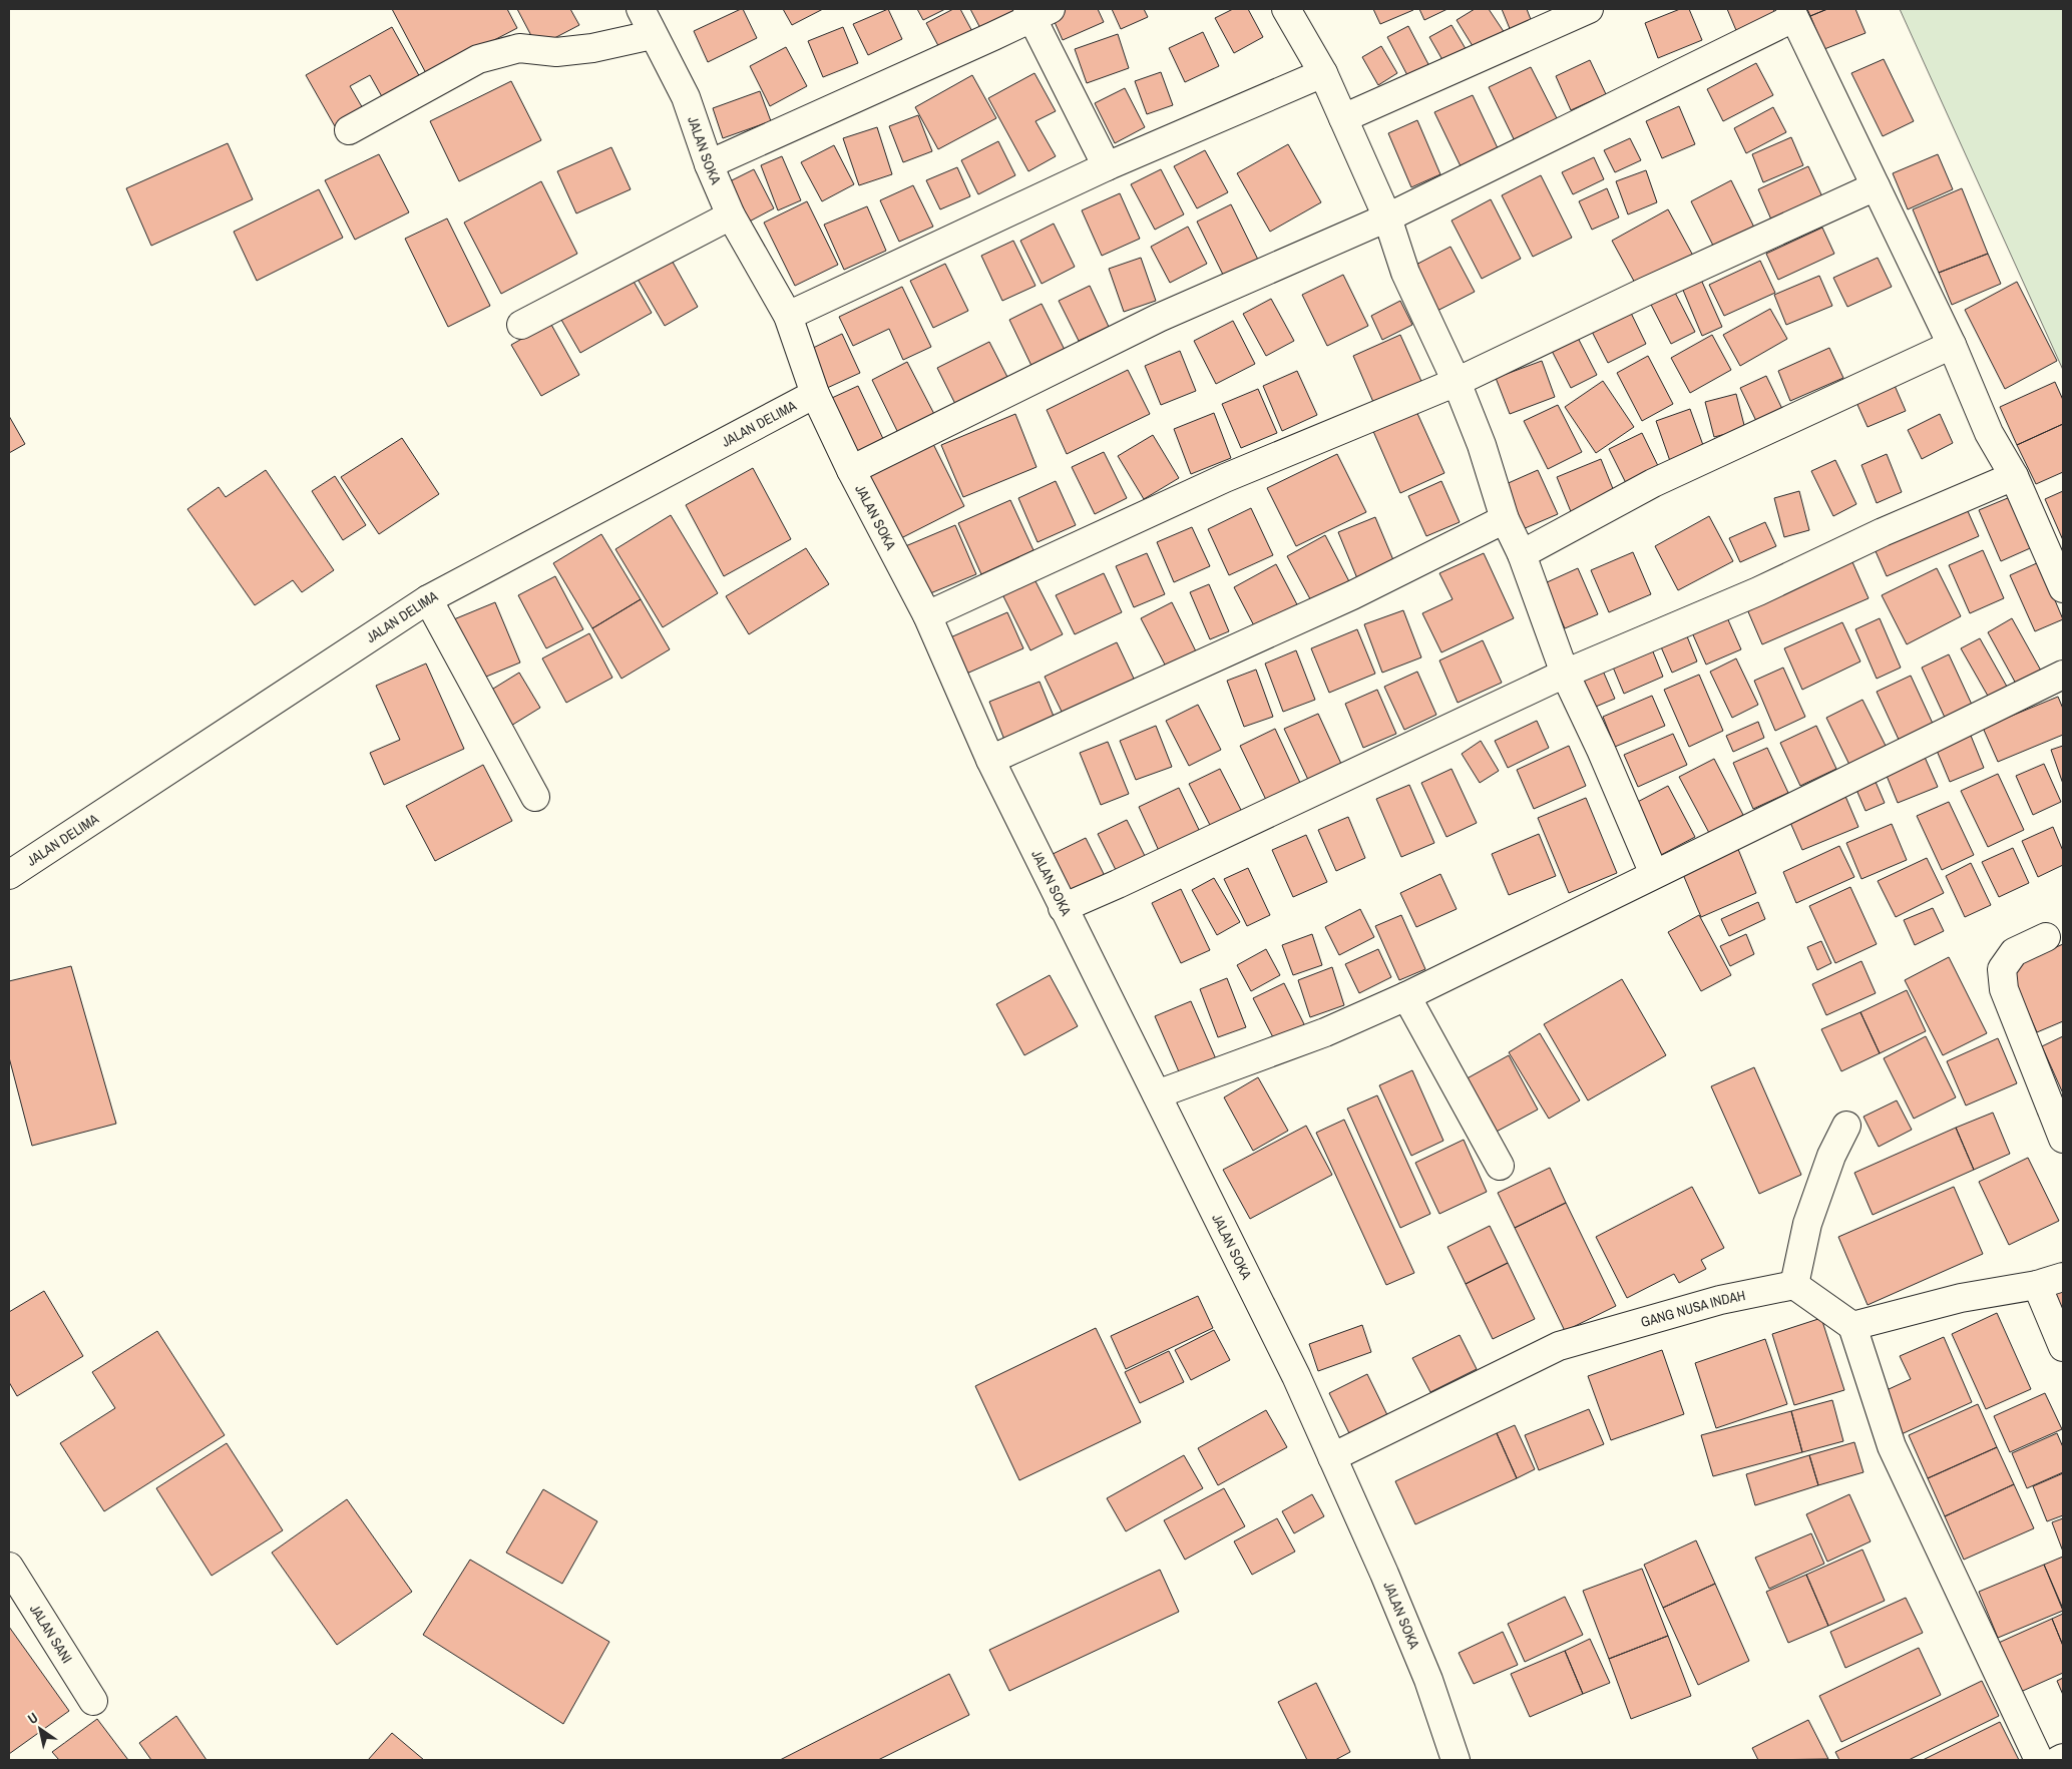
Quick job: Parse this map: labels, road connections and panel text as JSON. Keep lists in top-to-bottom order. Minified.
{"streets":{"street":["JALAN SOKA","JALAN DELIMA","GANG NUSA INDAH","JALAN SANI"]},"crossings":[["JALAN SOKA","JALAN DELIMA"],["JALAN SOKA","GANG NUSA INDAH"]],"north":"top left"}
